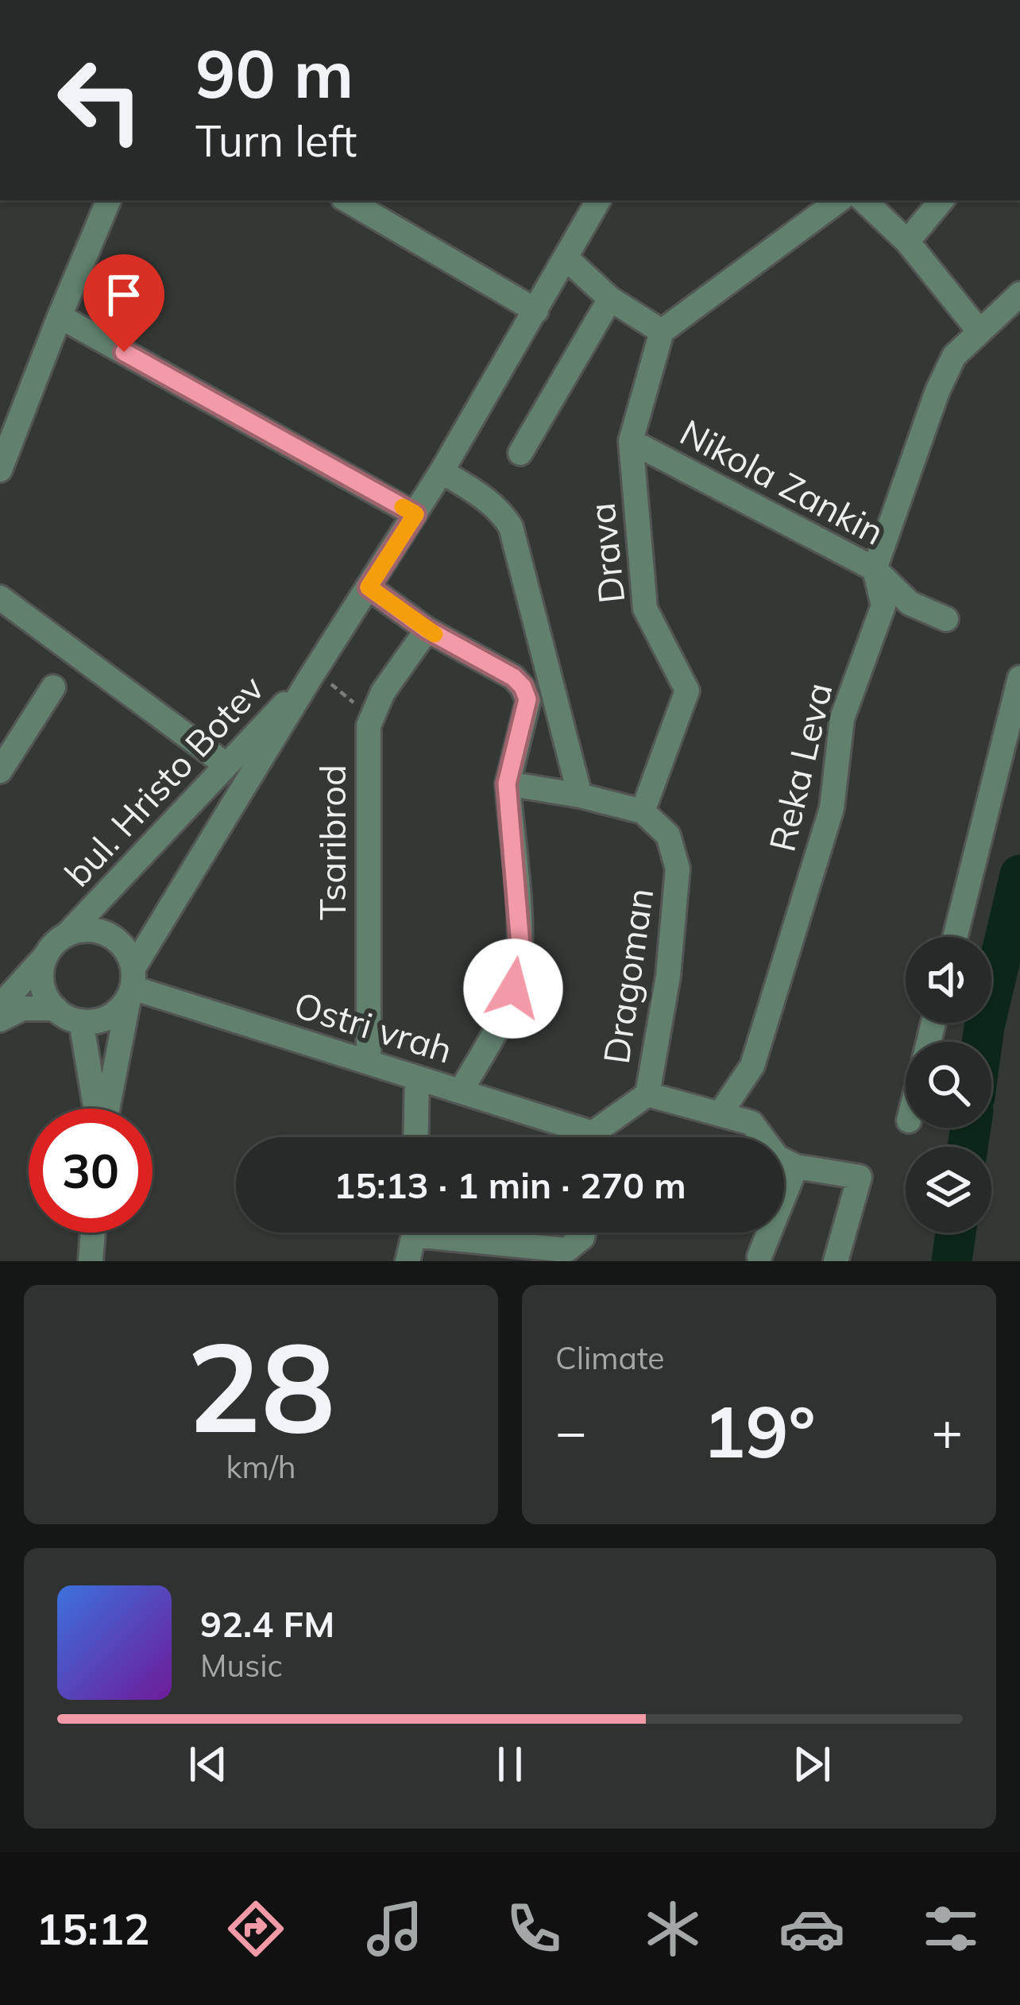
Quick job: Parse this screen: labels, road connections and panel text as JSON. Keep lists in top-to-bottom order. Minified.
{"streets":{"street":["Nikola Zankin","Drava","Reka Leva","bul. Hristo Botev","Tsaribrod","Dragoman","Ostri vrah"]},"crossings":[["Nikola Zankin","Drava"],["Nikola Zankin","Reka Leva"],["Drava","Dragoman"],["bul. Hristo Botev","Ostri vrah"],["Tsaribrod","Ostri vrah"]],"page":{"turn":["90 m","Turn left"],"limit":"30","trip":"15:13 · 1 min · 270 m","tile":[["28","km/h"],"Climate"],"heat":["−","19°","+"],"song":["92.4 FM","Music"],"tabs":"15:12"}}
